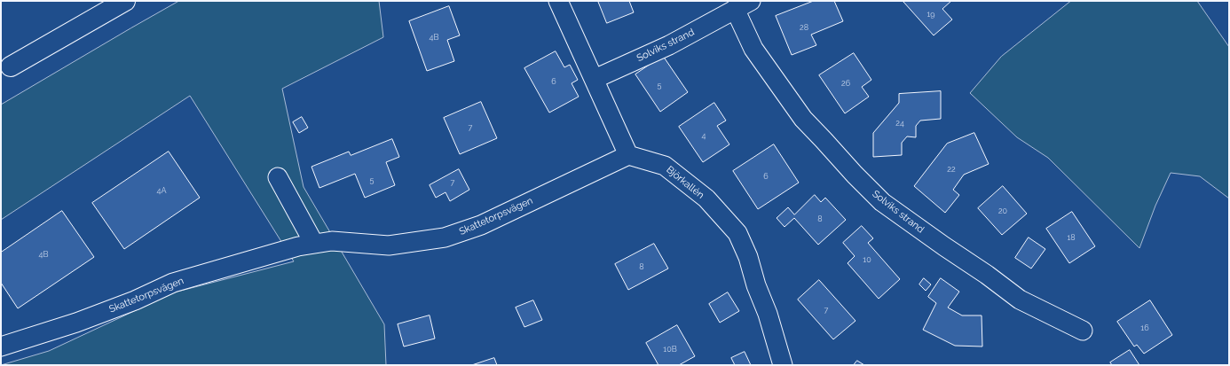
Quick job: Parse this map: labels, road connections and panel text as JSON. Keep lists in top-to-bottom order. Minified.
{"streets":{"street":["Solviks strand","Björkallén","Skattetorpsvägen"]},"crossings":[["Björkallén","Skattetorpsvägen"]],"house_numbers":["19","28","4B","6","26","5","24","7","4","22","6","5","7","4A","20","8","18","4B","10","8","7","16","10B"]}
